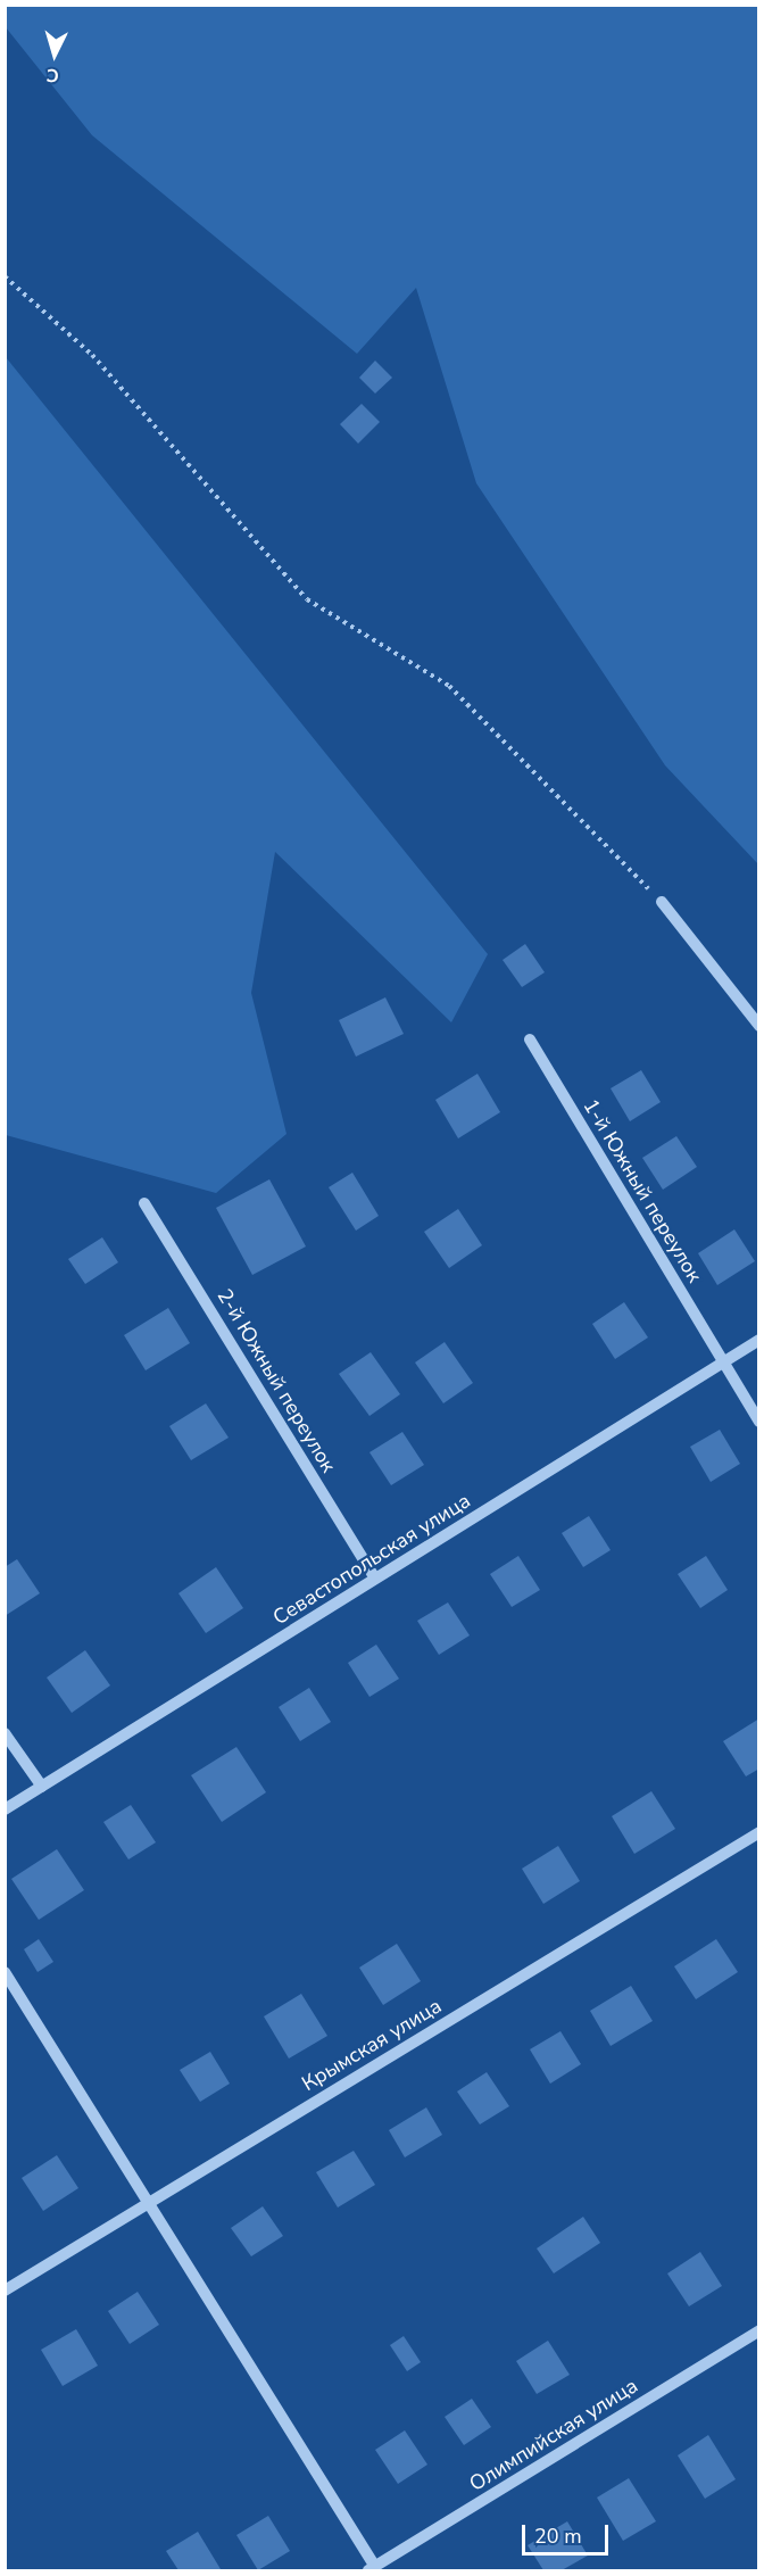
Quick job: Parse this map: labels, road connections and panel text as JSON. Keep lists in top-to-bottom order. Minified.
{"streets":{"street":["1-й Южный переулок","2-й Южный переулок","Севастопольская улица","Крымская улица","Олимпийская улица"]},"crossings":[["1-й Южный переулок","Севастопольская улица"],["2-й Южный переулок","Севастопольская улица"]],"scale_bar":"20 m","north":"bottom"}
